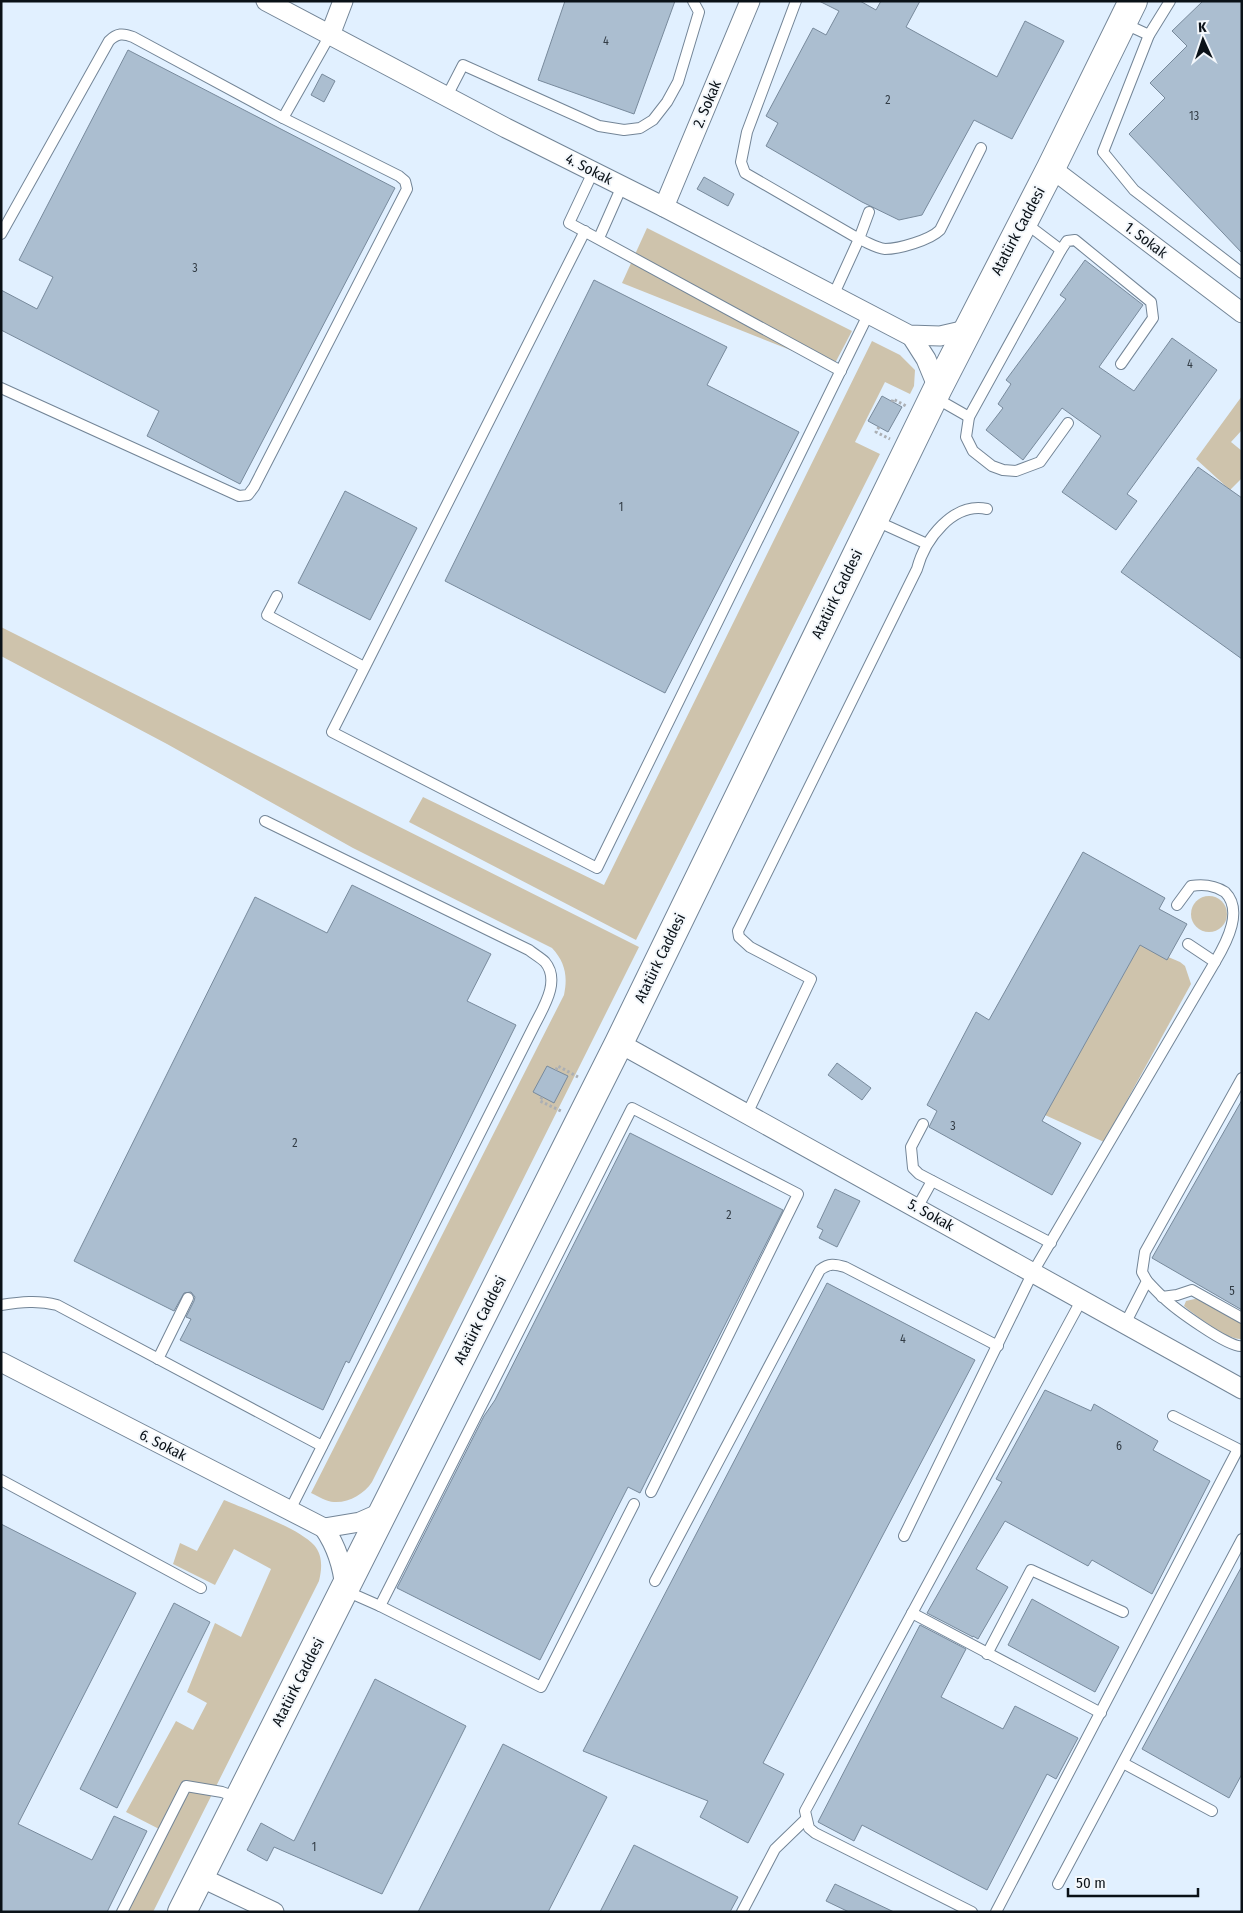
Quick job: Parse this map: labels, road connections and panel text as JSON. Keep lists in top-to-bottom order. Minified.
{"streets":{"street":["2. Sokak","4. Sokak","Atatürk Caddesi","1. Sokak","5. Sokak","6. Sokak"]},"crossings":[["2. Sokak","4. Sokak"],["Atatürk Caddesi","1. Sokak"],["Atatürk Caddesi","5. Sokak"]],"house_numbers":["4","2","13","3","4","1","3","2","2","5","4","6","1"],"scale_bar":"50 m","north":"top"}
